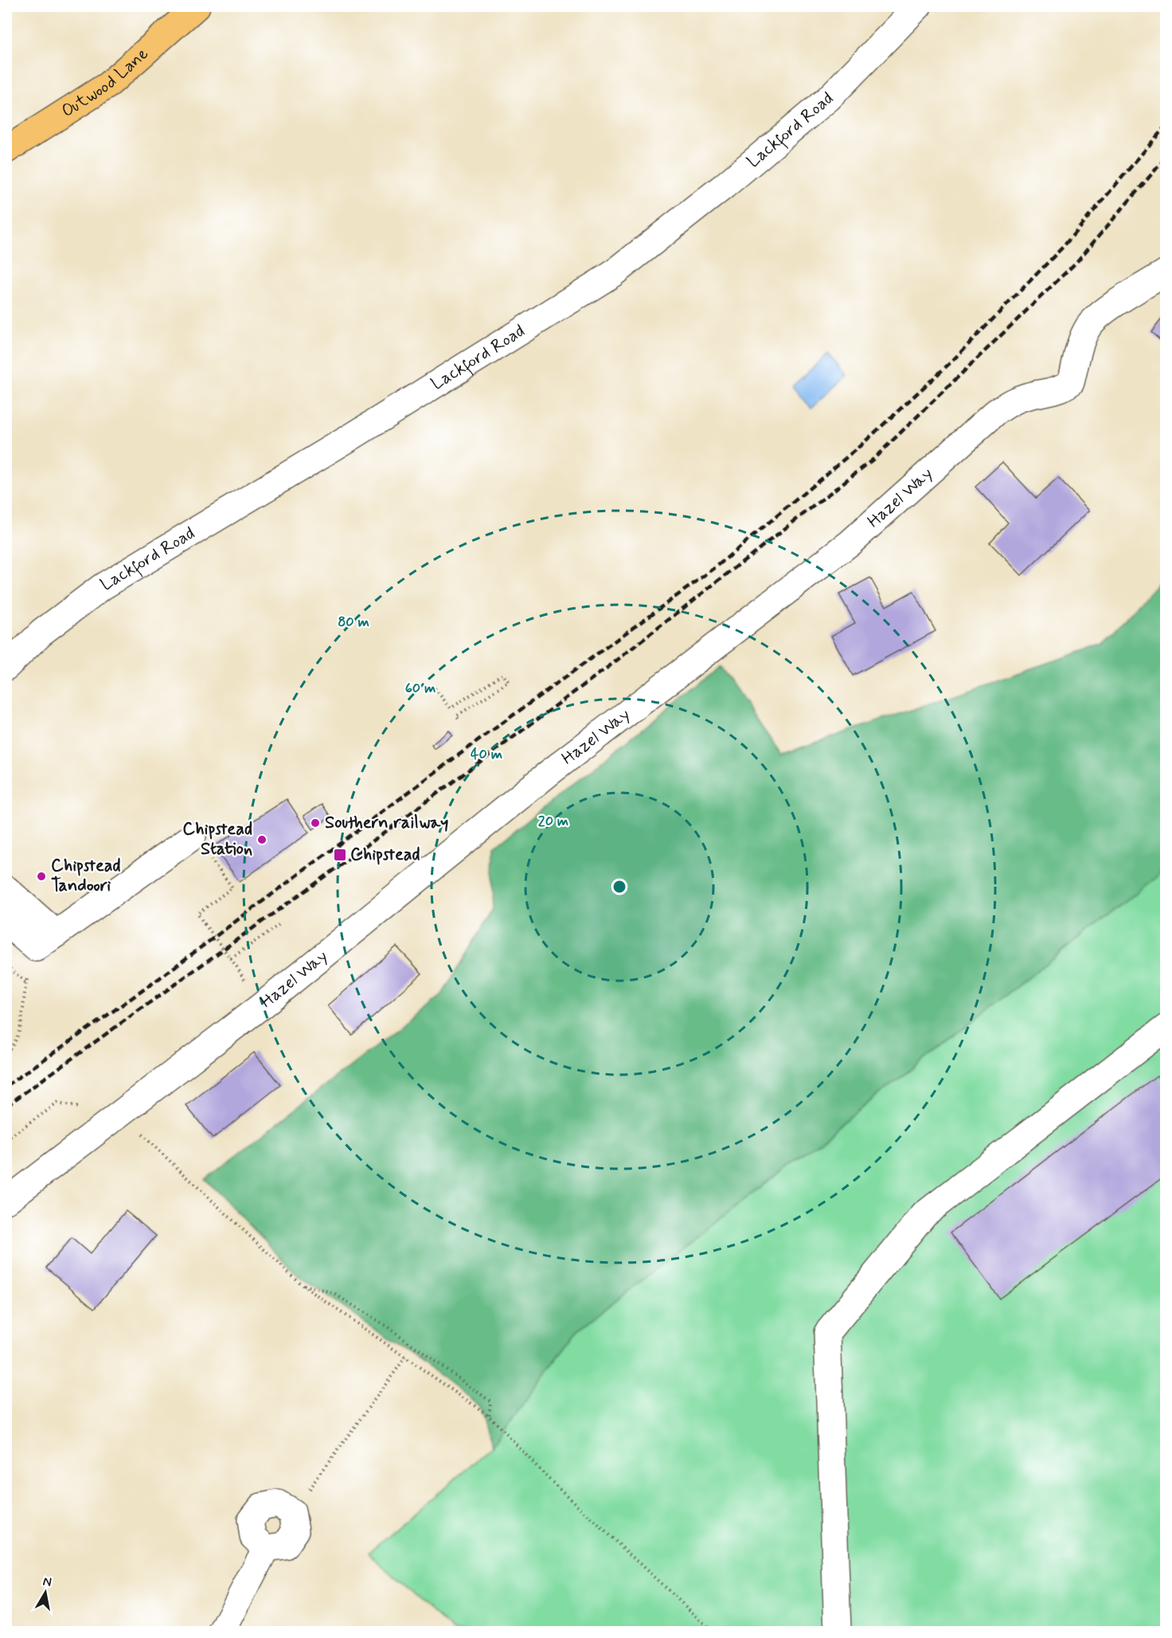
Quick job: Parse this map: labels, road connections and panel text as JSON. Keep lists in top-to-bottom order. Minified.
{"streets":{"main road":["Outwood Lane"],"street":["Lackford Road","Hazel Way"]},"places":{"other":["Southern railway","Chipstead Station","Chipstead Tandoori"],"transit":["Chipstead"]},"north":"top","rings":["80 m","60 m","40 m","20 m"]}
